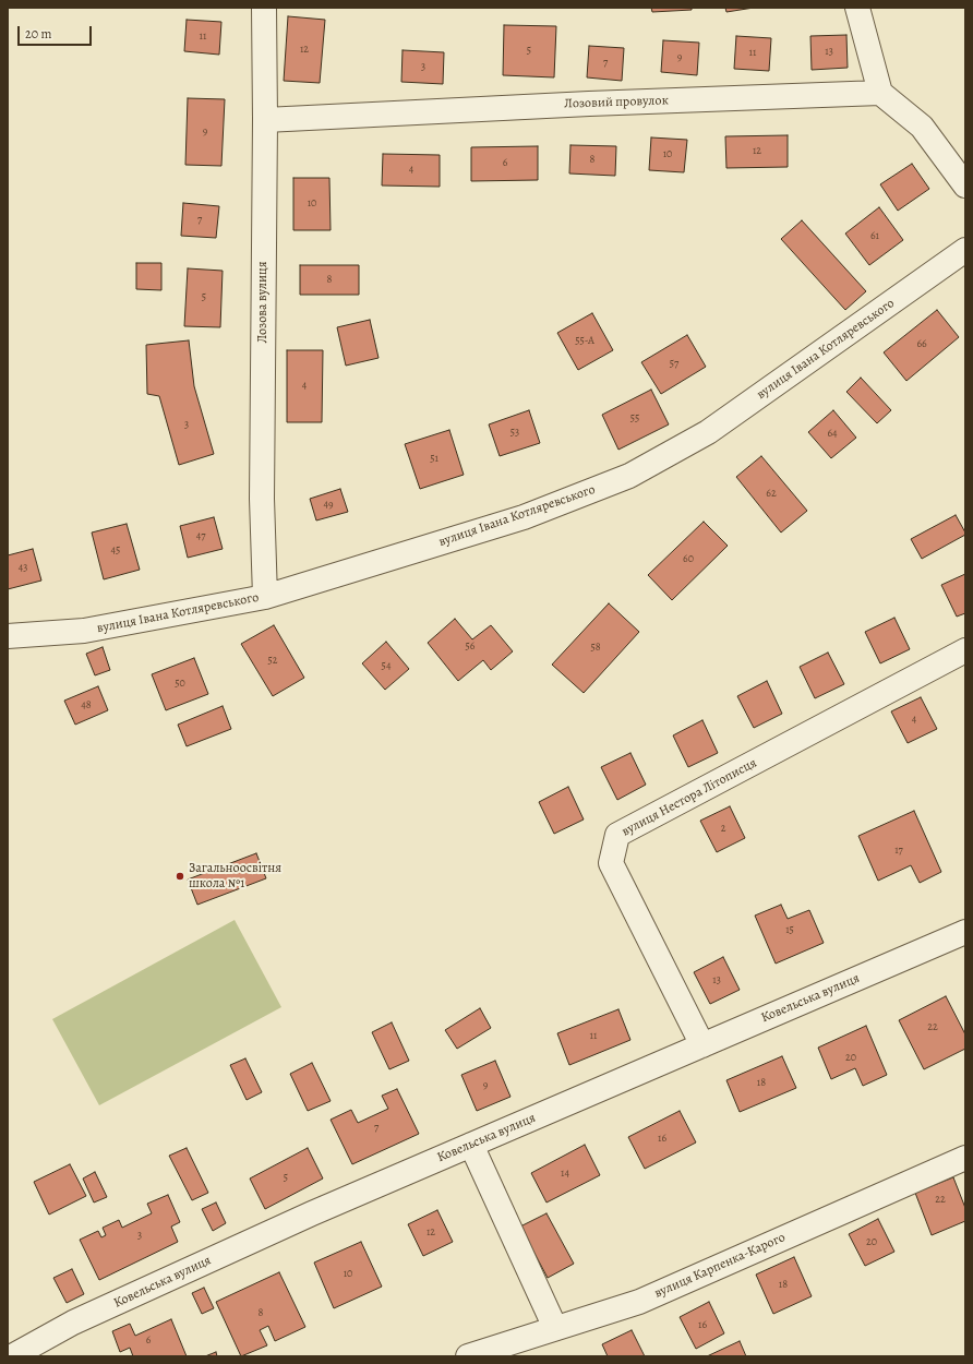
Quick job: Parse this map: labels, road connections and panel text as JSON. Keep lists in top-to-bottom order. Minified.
{"streets":{"street":["Лозовий провулок","Лозова вулиця","вулиця Івана Котляревського","вулиця Нестора Літописця","Ковельська вулиця","вулиця Карпенка-Карого"]},"crossings":[["Лозовий провулок","Лозова вулиця"],["Лозова вулиця","вулиця Івана Котляревського"],["вулиця Нестора Літописця","Ковельська вулиця"]],"places":["Загальноосвітня школа №1"],"house_numbers":["11","12","5","13","11","9","7","3","9","12","10","8","6","4","10","7","61","8","5","55-А","66","57","4","55","3","53","64","51","62","49","47","45","60","43","56","58","52","54","50","48","4","2","17","15","13","22","11","20","18","9","7","16","14","5","22","12","3","20","10","18","8","16","6"],"scale_bar":"20 m"}
